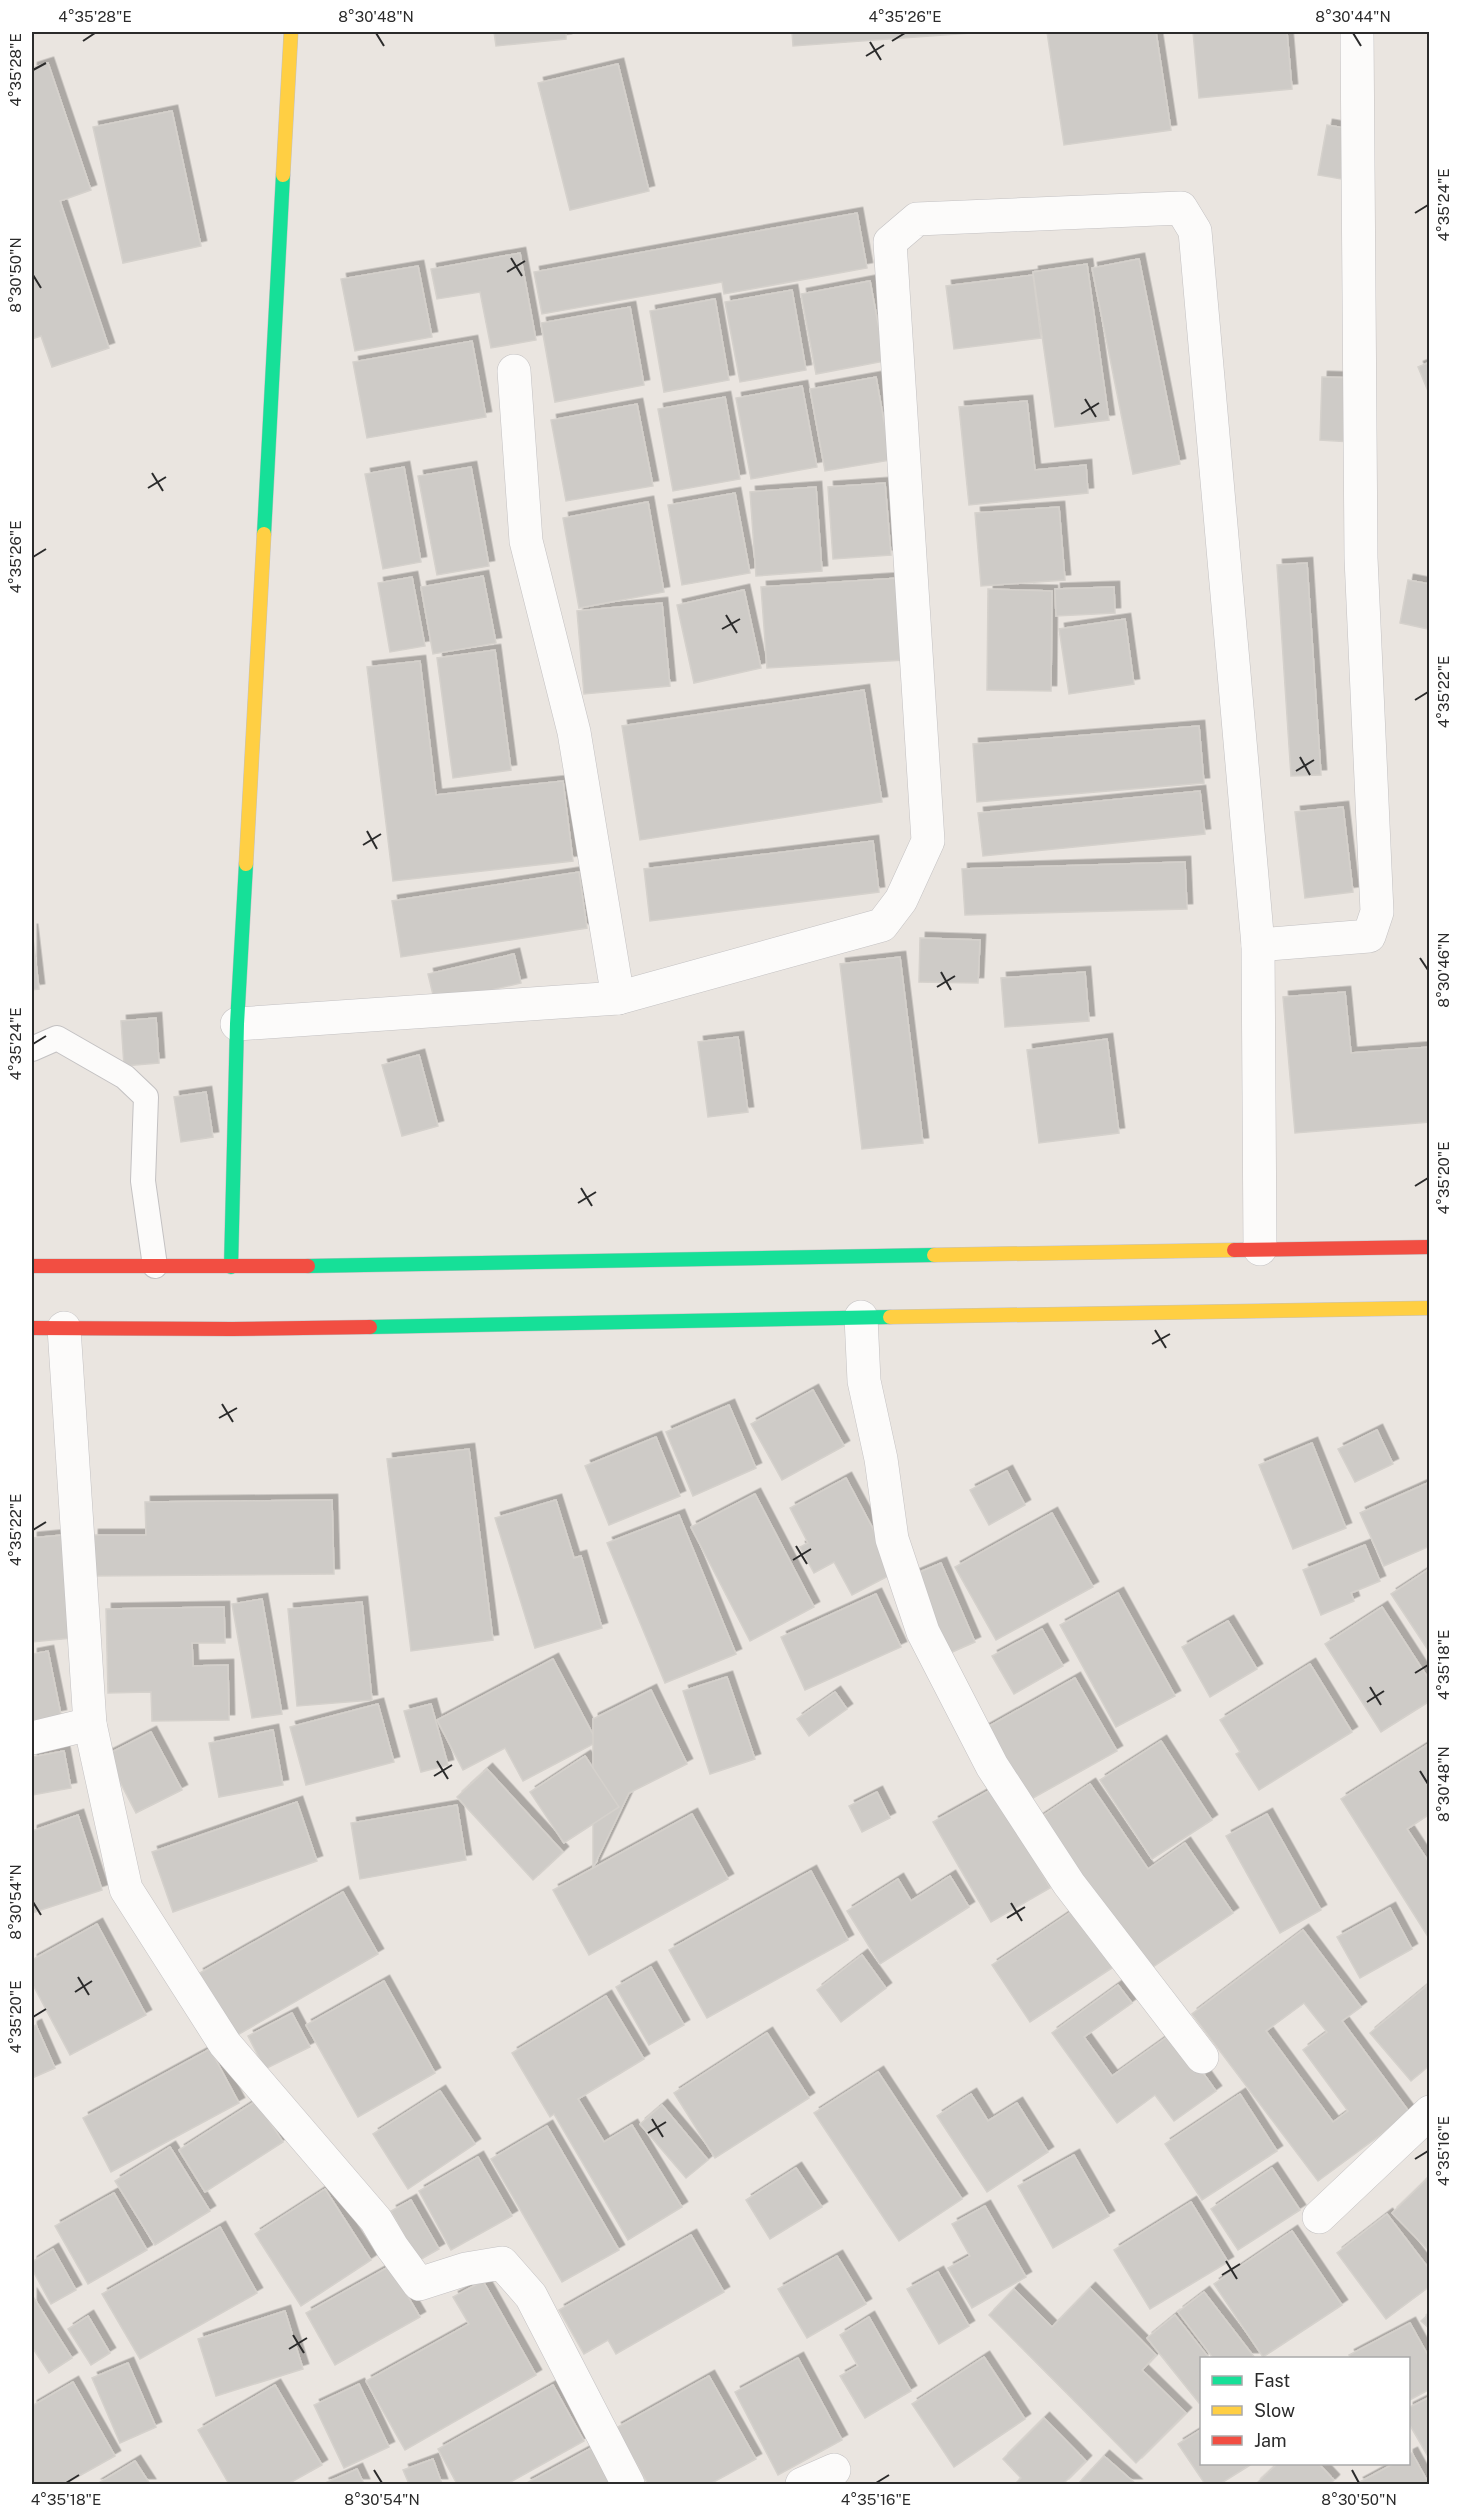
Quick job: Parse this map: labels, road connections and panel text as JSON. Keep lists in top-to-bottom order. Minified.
{"legend":["Fast","Slow","Jam"],"coordinates":["4°35'28\"E","8°30'48\"N","4°35'26\"E","8°30'44\"N","4°35'24\"E","8°30'50\"N","4°35'22\"E","8°30'46\"N","4°35'20\"E","4°35'18\"E","8°30'54\"N","4°35'16\"E"]}
